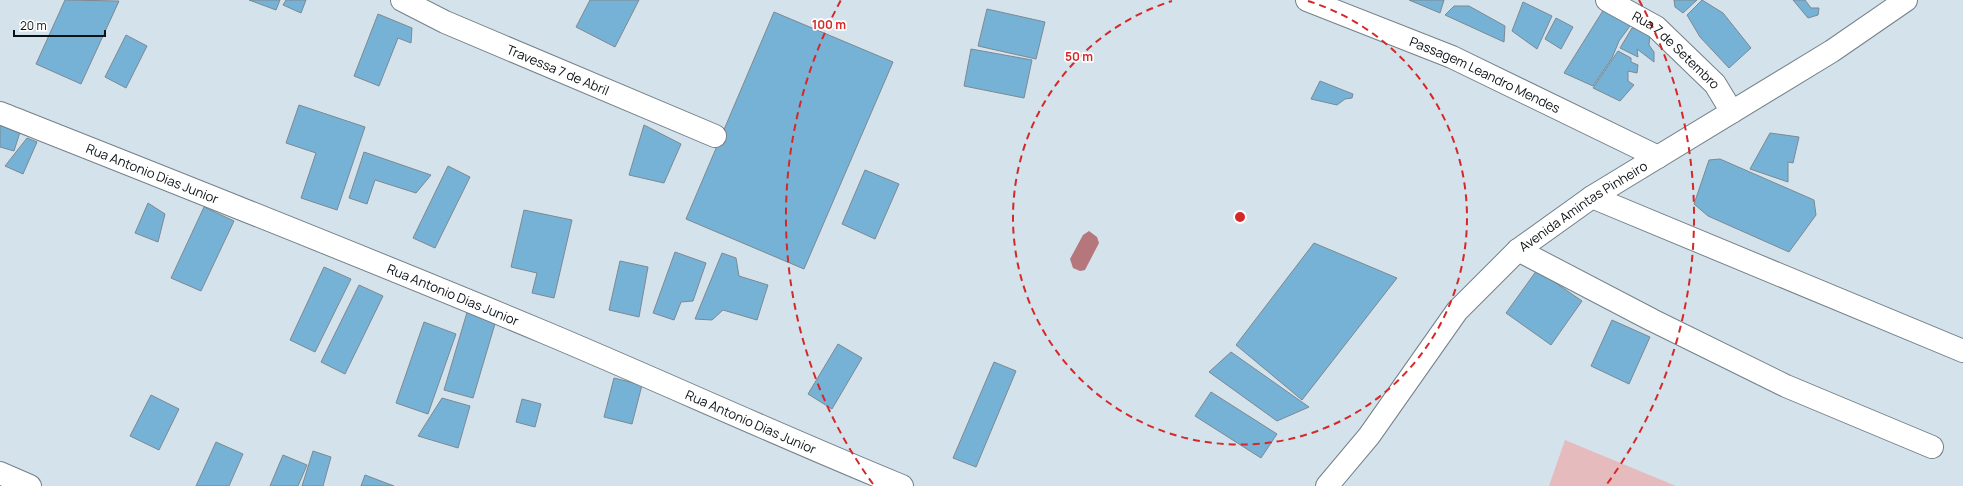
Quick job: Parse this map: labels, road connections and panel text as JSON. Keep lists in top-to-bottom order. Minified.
{"streets":{"street":["Rua 7 de Setembro","Travessa 7 de Abril","Passagem Leandro Mendes","Rua Antonio Dias Junior","Avenida Amintas Pinheiro"]},"crossings":[["Rua 7 de Setembro","Avenida Amintas Pinheiro"],["Passagem Leandro Mendes","Avenida Amintas Pinheiro"]],"scale_bar":"20 m","rings":["100 m","50 m"]}
